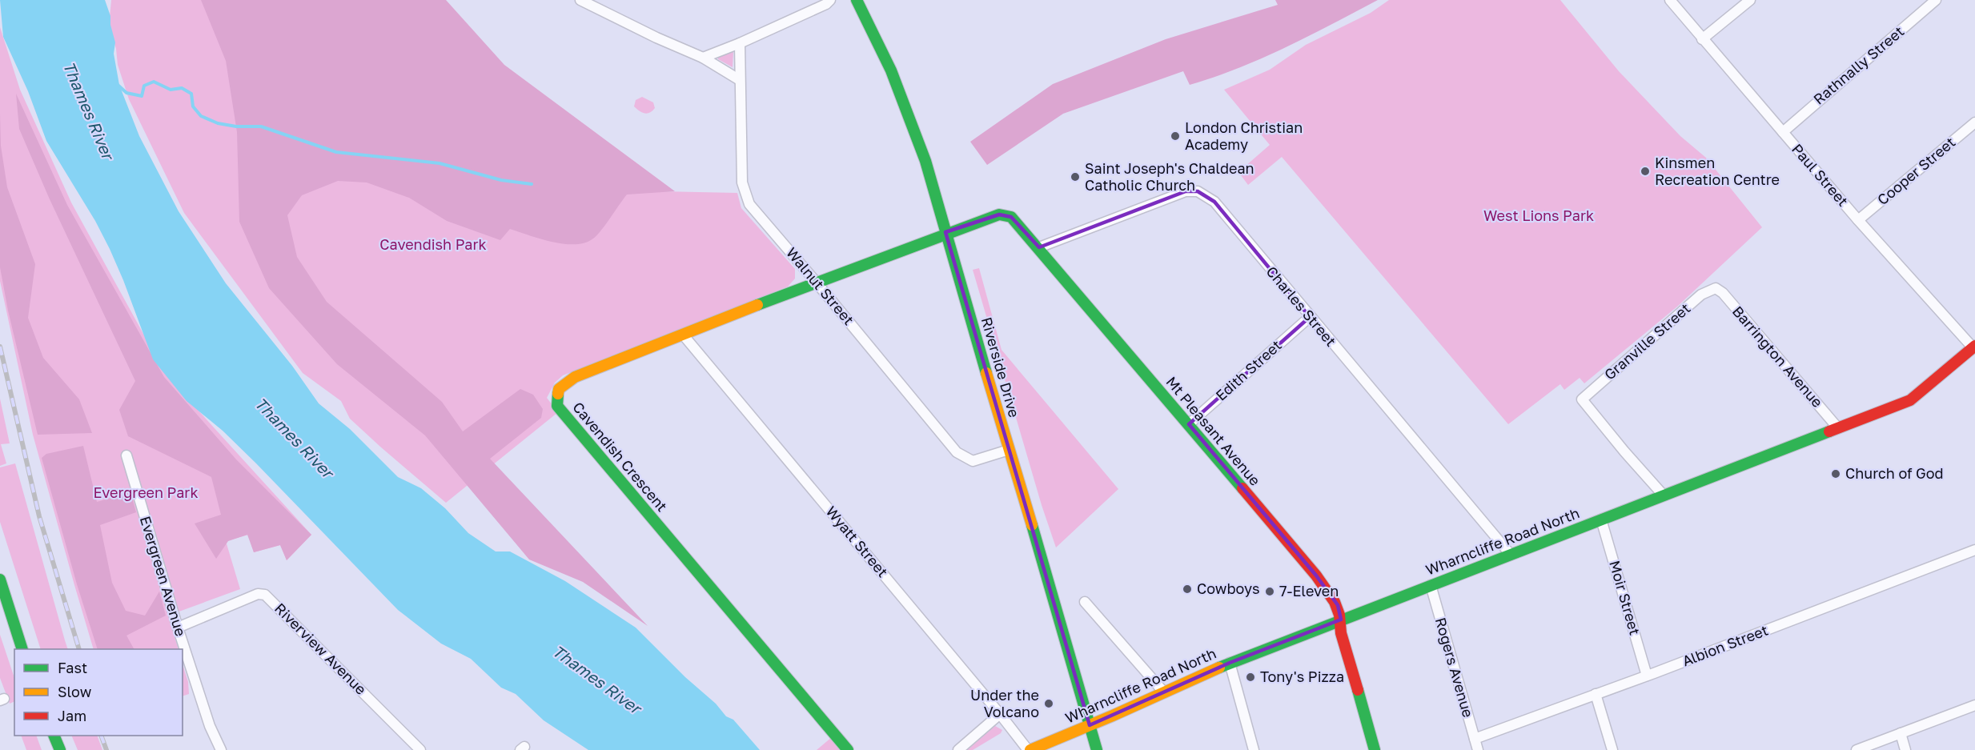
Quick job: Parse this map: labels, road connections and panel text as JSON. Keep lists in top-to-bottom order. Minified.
{"streets":{"main road":["Riverside Drive","Mt Pleasant Avenue","Cavendish Crescent","Wharncliffe Road North"],"street":["Rathnally Street","Cooper Street","Paul Street","Walnut Street","Charles Street","Granville Street","Barrington Avenue","Edith Street","Wyatt Street","Evergreen Avenue","Moir Street","Albion Street","Riverview Avenue","Rogers Avenue"]},"crossings":[["Rathnally Street","Paul Street"],["Cooper Street","Paul Street"],["Paul Street","Wharncliffe Road North"],["Walnut Street","Riverside Drive"],["Walnut Street","Cavendish Crescent"],["Charles Street","Edith Street"],["Charles Street","Mt Pleasant Avenue"],["Charles Street","Wharncliffe Road North"],["Granville Street","Barrington Avenue"],["Granville Street","Wharncliffe Road North"],["Barrington Avenue","Wharncliffe Road North"],["Riverside Drive","Mt Pleasant Avenue"],["Riverside Drive","Cavendish Crescent"],["Riverside Drive","Wharncliffe Road North"],["Edith Street","Mt Pleasant Avenue"],["Mt Pleasant Avenue","Cavendish Crescent"],["Mt Pleasant Avenue","Wharncliffe Road North"],["Cavendish Crescent","Wyatt Street"],["Wyatt Street","Wharncliffe Road North"],["Wharncliffe Road North","Moir Street"],["Wharncliffe Road North","Rogers Avenue"],["Evergreen Avenue","Riverview Avenue"],["Moir Street","Albion Street"],["Albion Street","Rogers Avenue"]],"water":["Thames River"],"parks":["West Lions Park","Cavendish Park","Evergreen Park"],"places":["London Christian Academy","Kinsmen Recreation Centre","Saint Joseph's Chaldean Catholic Church","Church of God","Cowboys","7-Eleven","Tony's Pizza","Under the Volcano"],"legend":["Fast","Slow","Jam"]}
